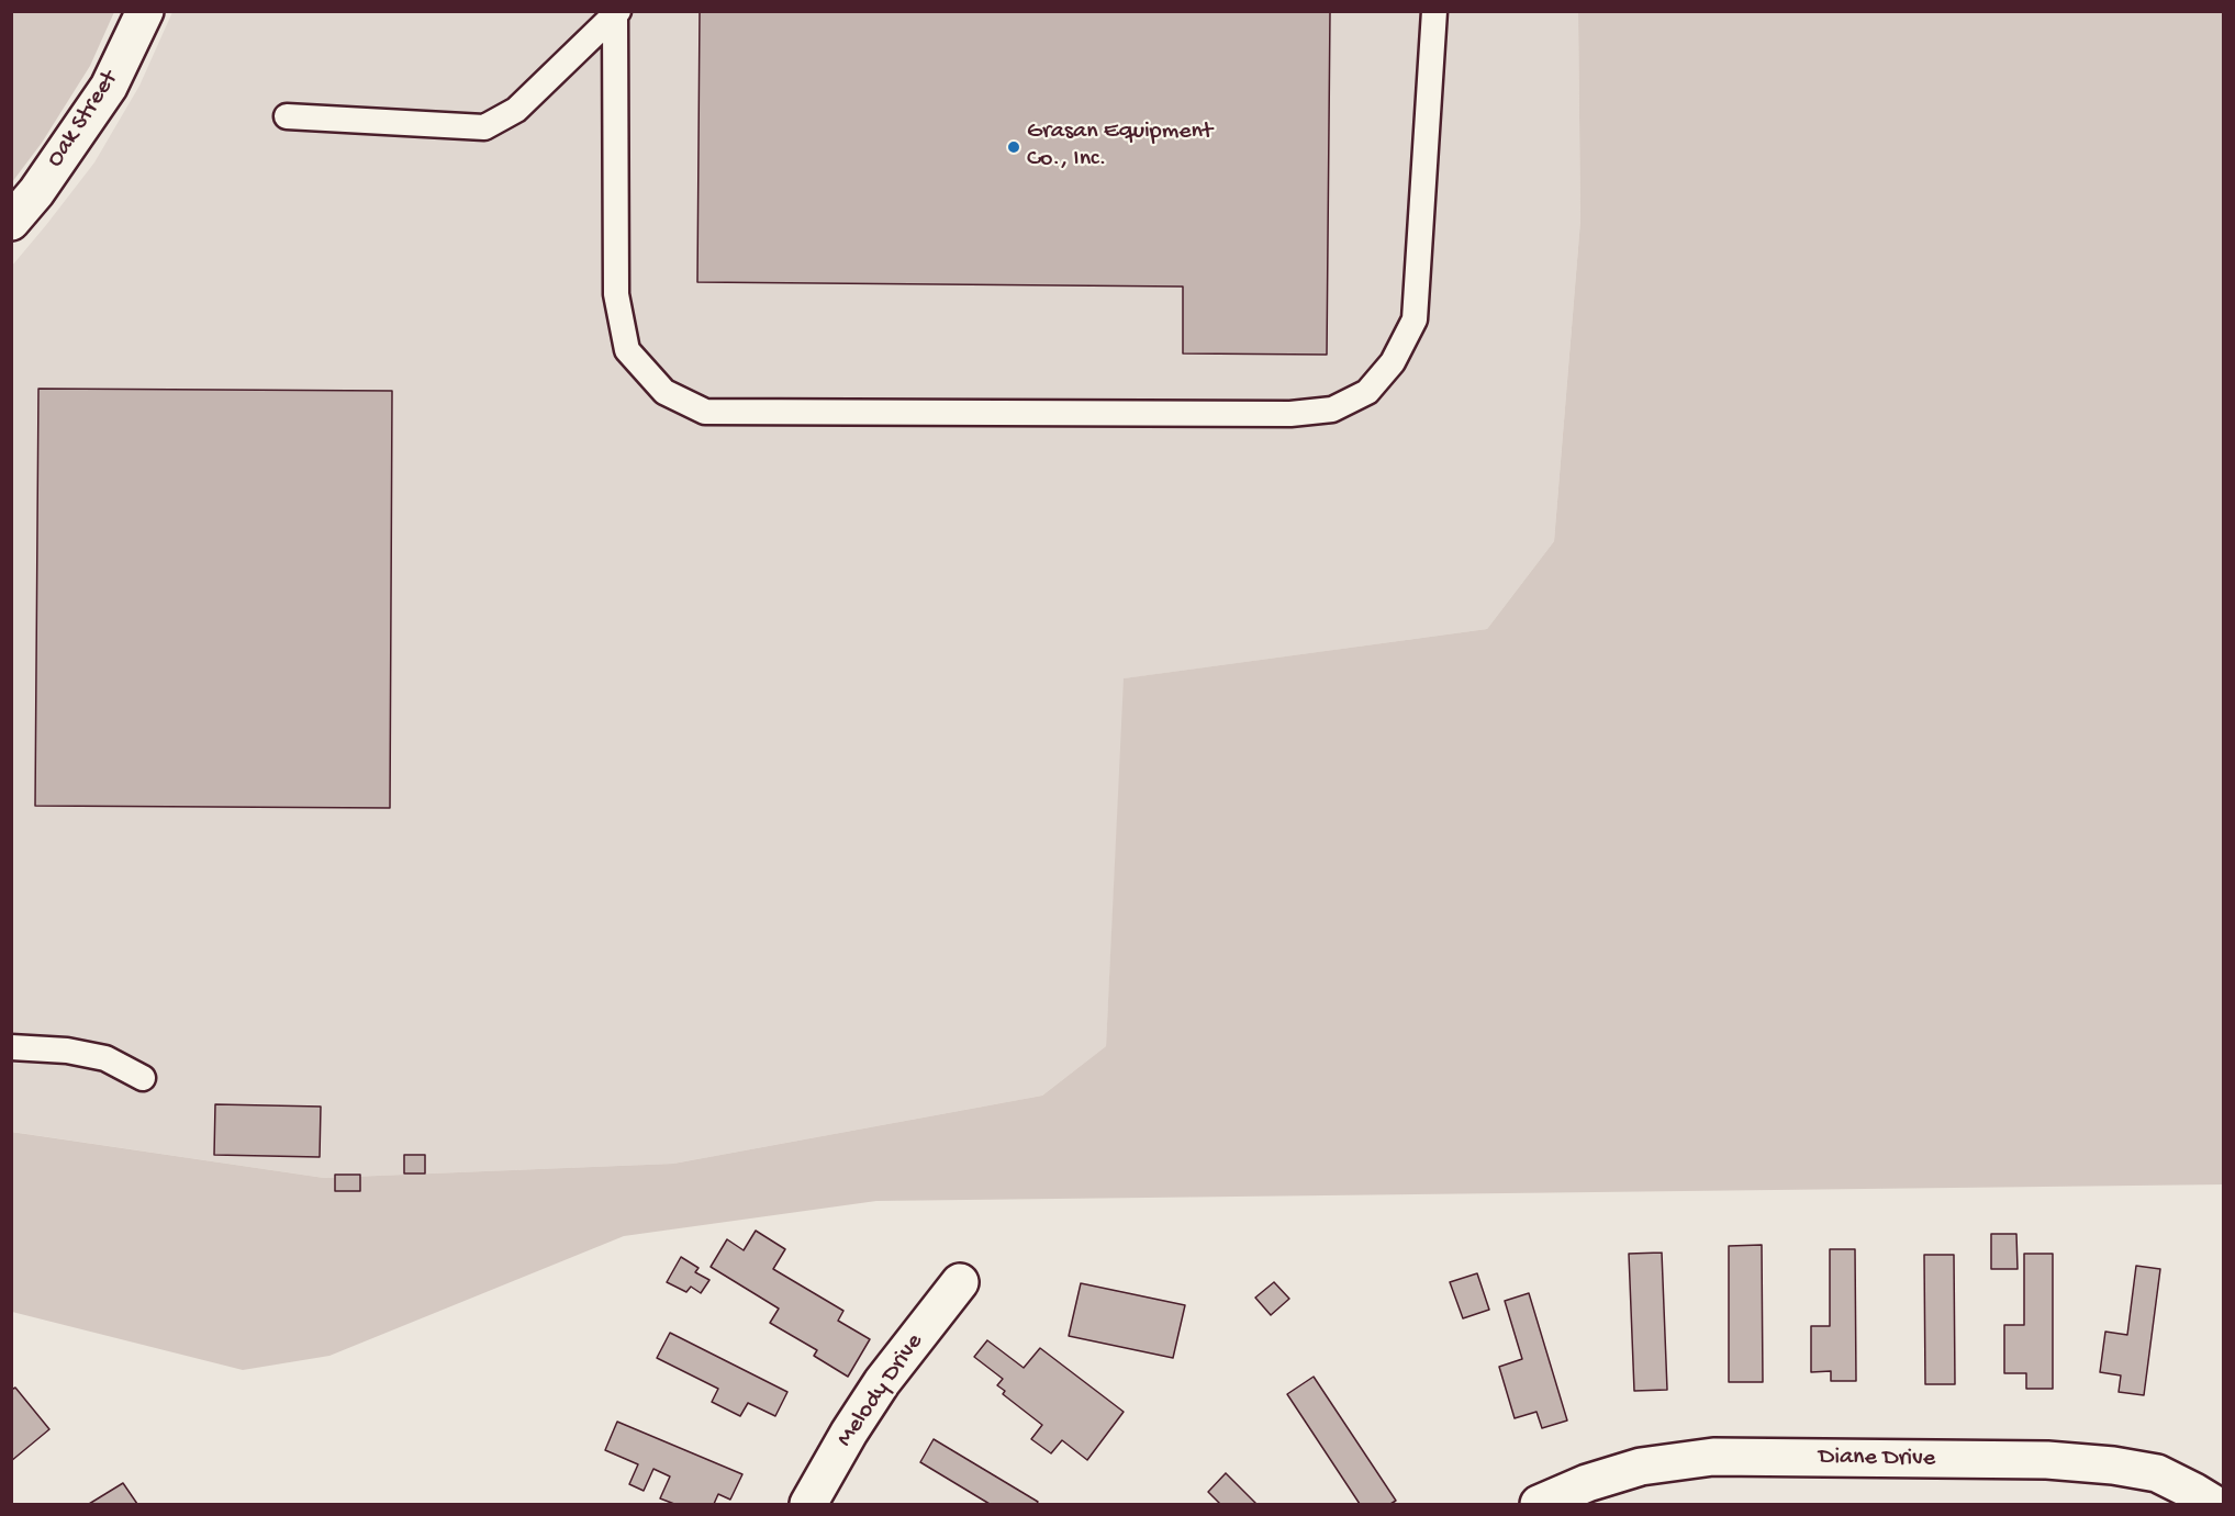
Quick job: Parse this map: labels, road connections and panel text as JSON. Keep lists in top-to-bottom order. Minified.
{"streets":{"street":["Oak Street","Melody Drive","Diane Drive"]},"places":["Grasan Equipment Co., Inc."]}
